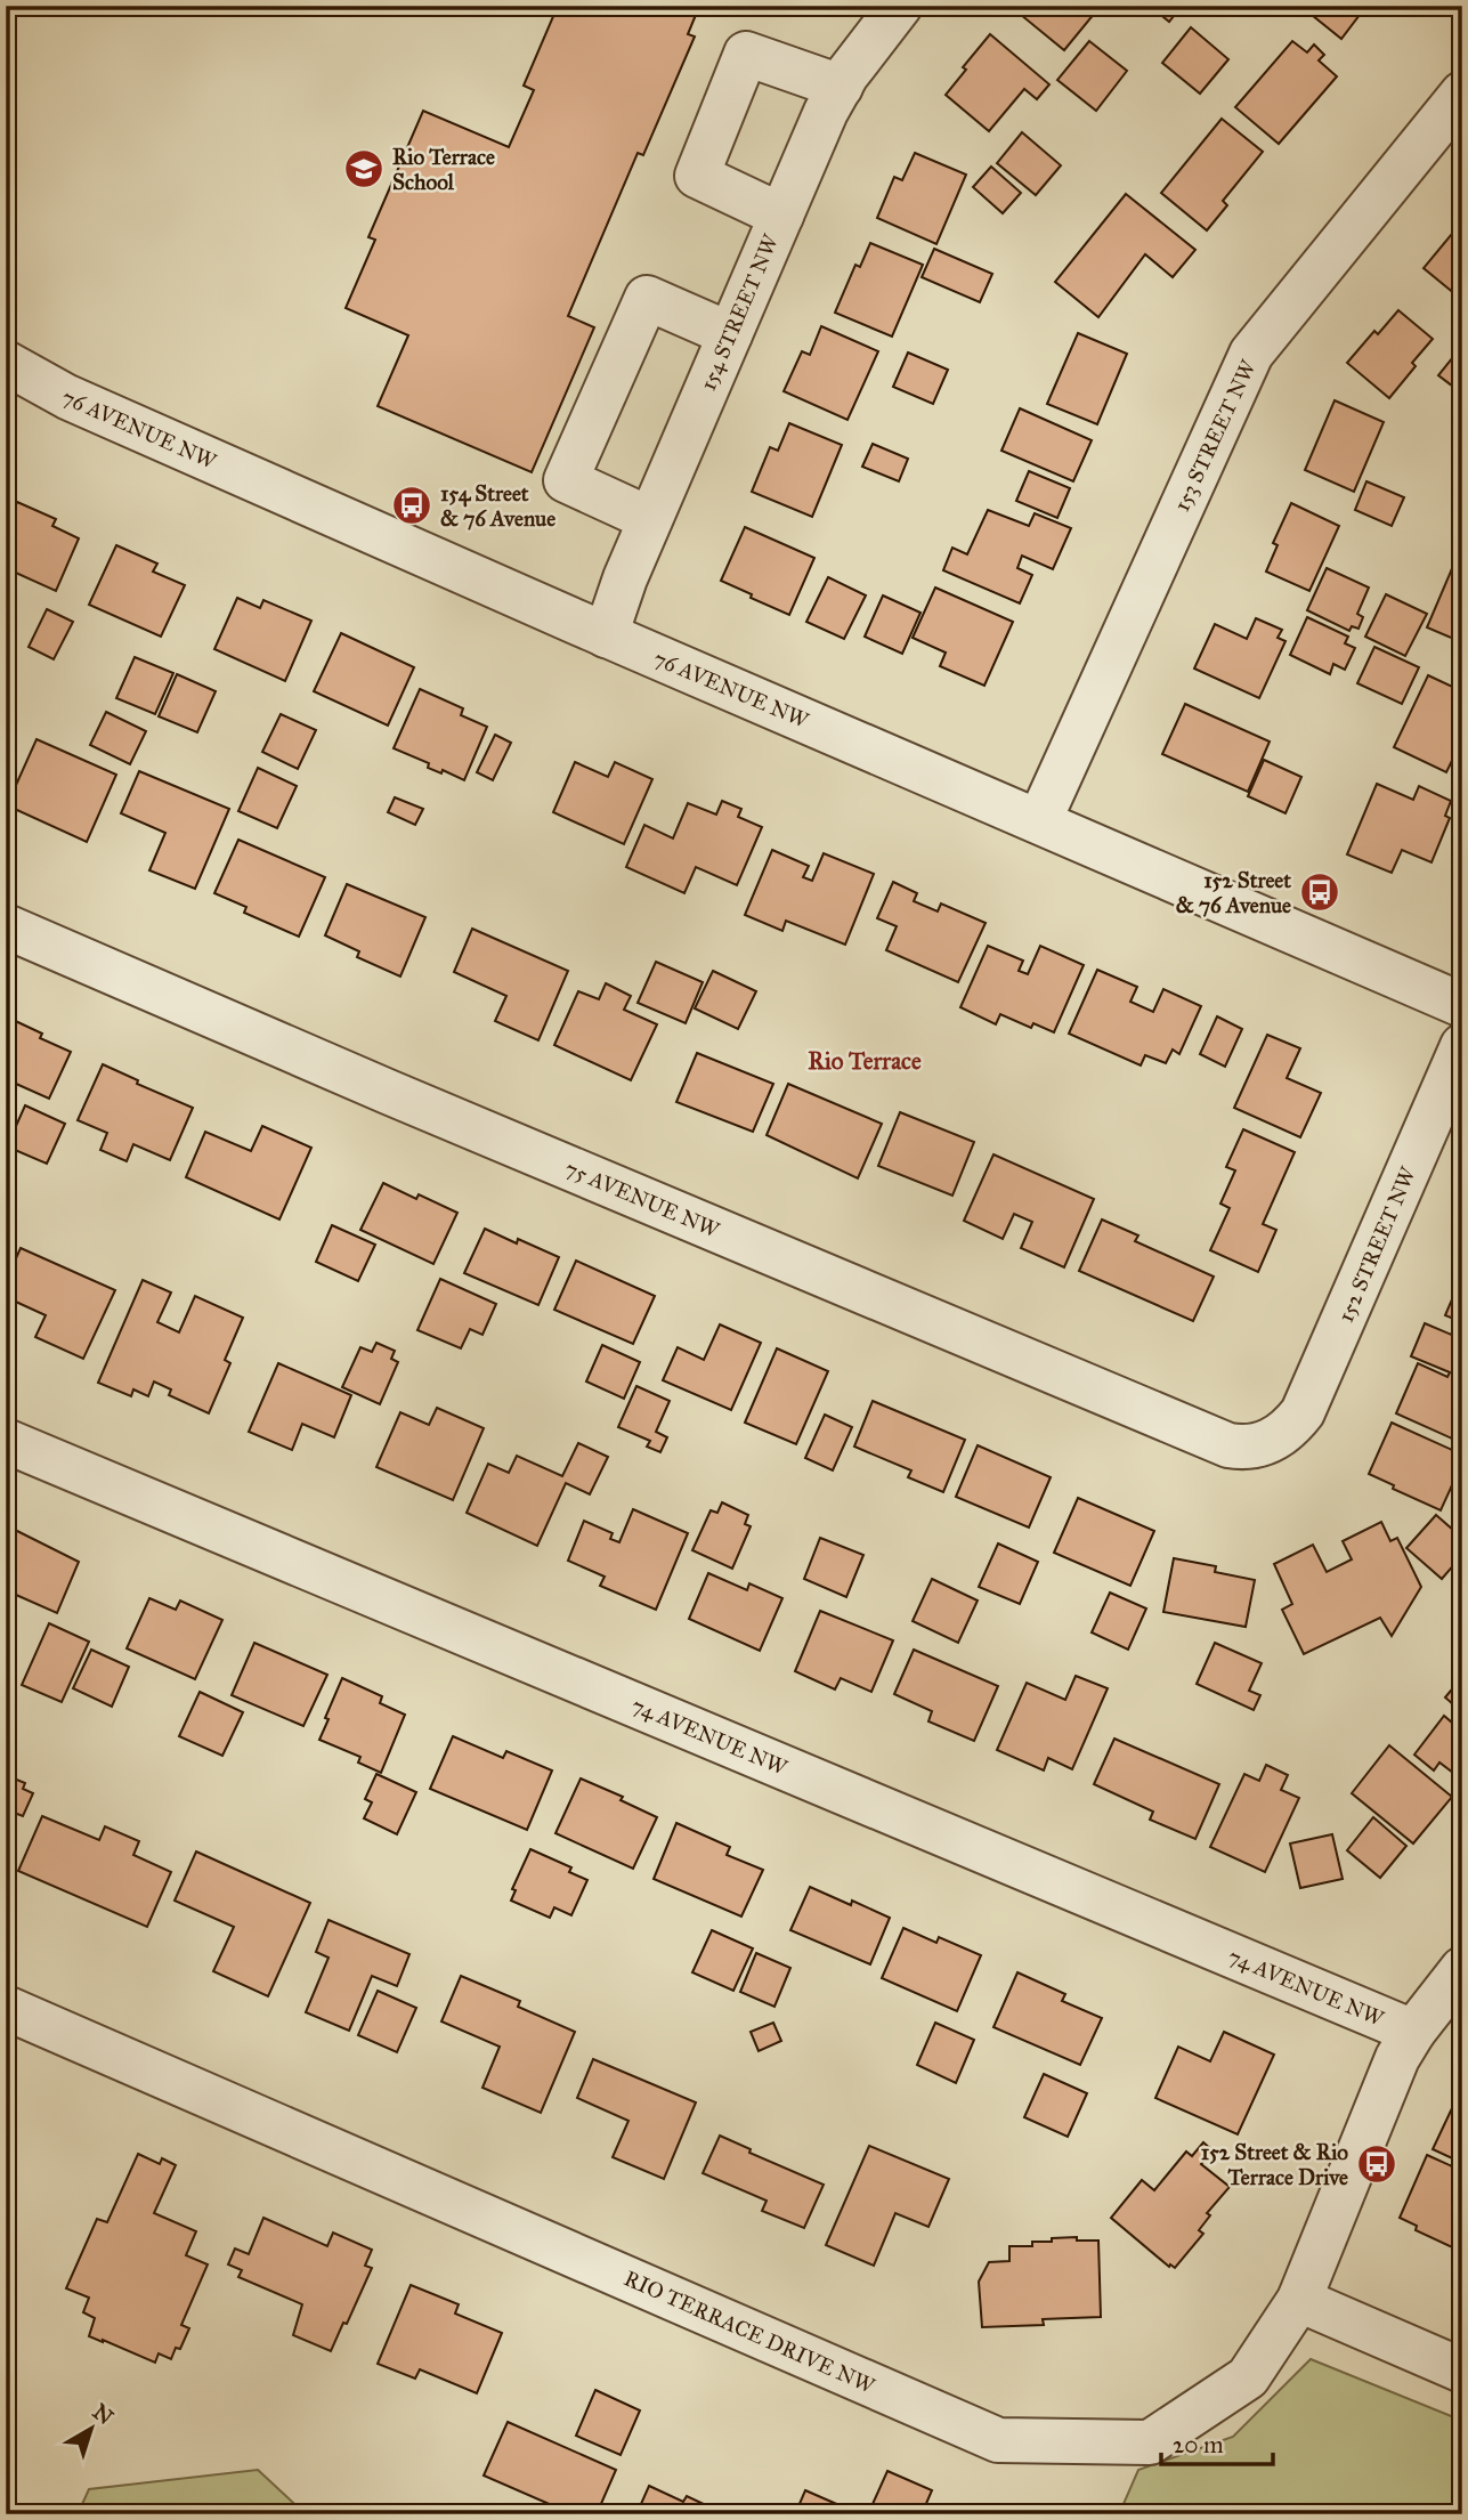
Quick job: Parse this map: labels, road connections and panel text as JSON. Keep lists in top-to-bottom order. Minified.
{"streets":{"street":["154 STREET NW","76 AVENUE NW","153 STREET NW","75 AVENUE NW","152 STREET NW","74 AVENUE NW","RIO TERRACE DRIVE NW"]},"crossings":[["154 STREET NW","76 AVENUE NW"],["76 AVENUE NW","153 STREET NW"],["75 AVENUE NW","152 STREET NW"],["74 AVENUE NW","RIO TERRACE DRIVE NW"]],"districts":["Rio Terrace"],"places":{"school or university":["Rio Terrace School"],"bus stop":["154 Street & 76 Avenue","152 Street & 76 Avenue","152 Street & Rio Terrace Drive"]},"scale_bar":"20 m","north":"top right"}
